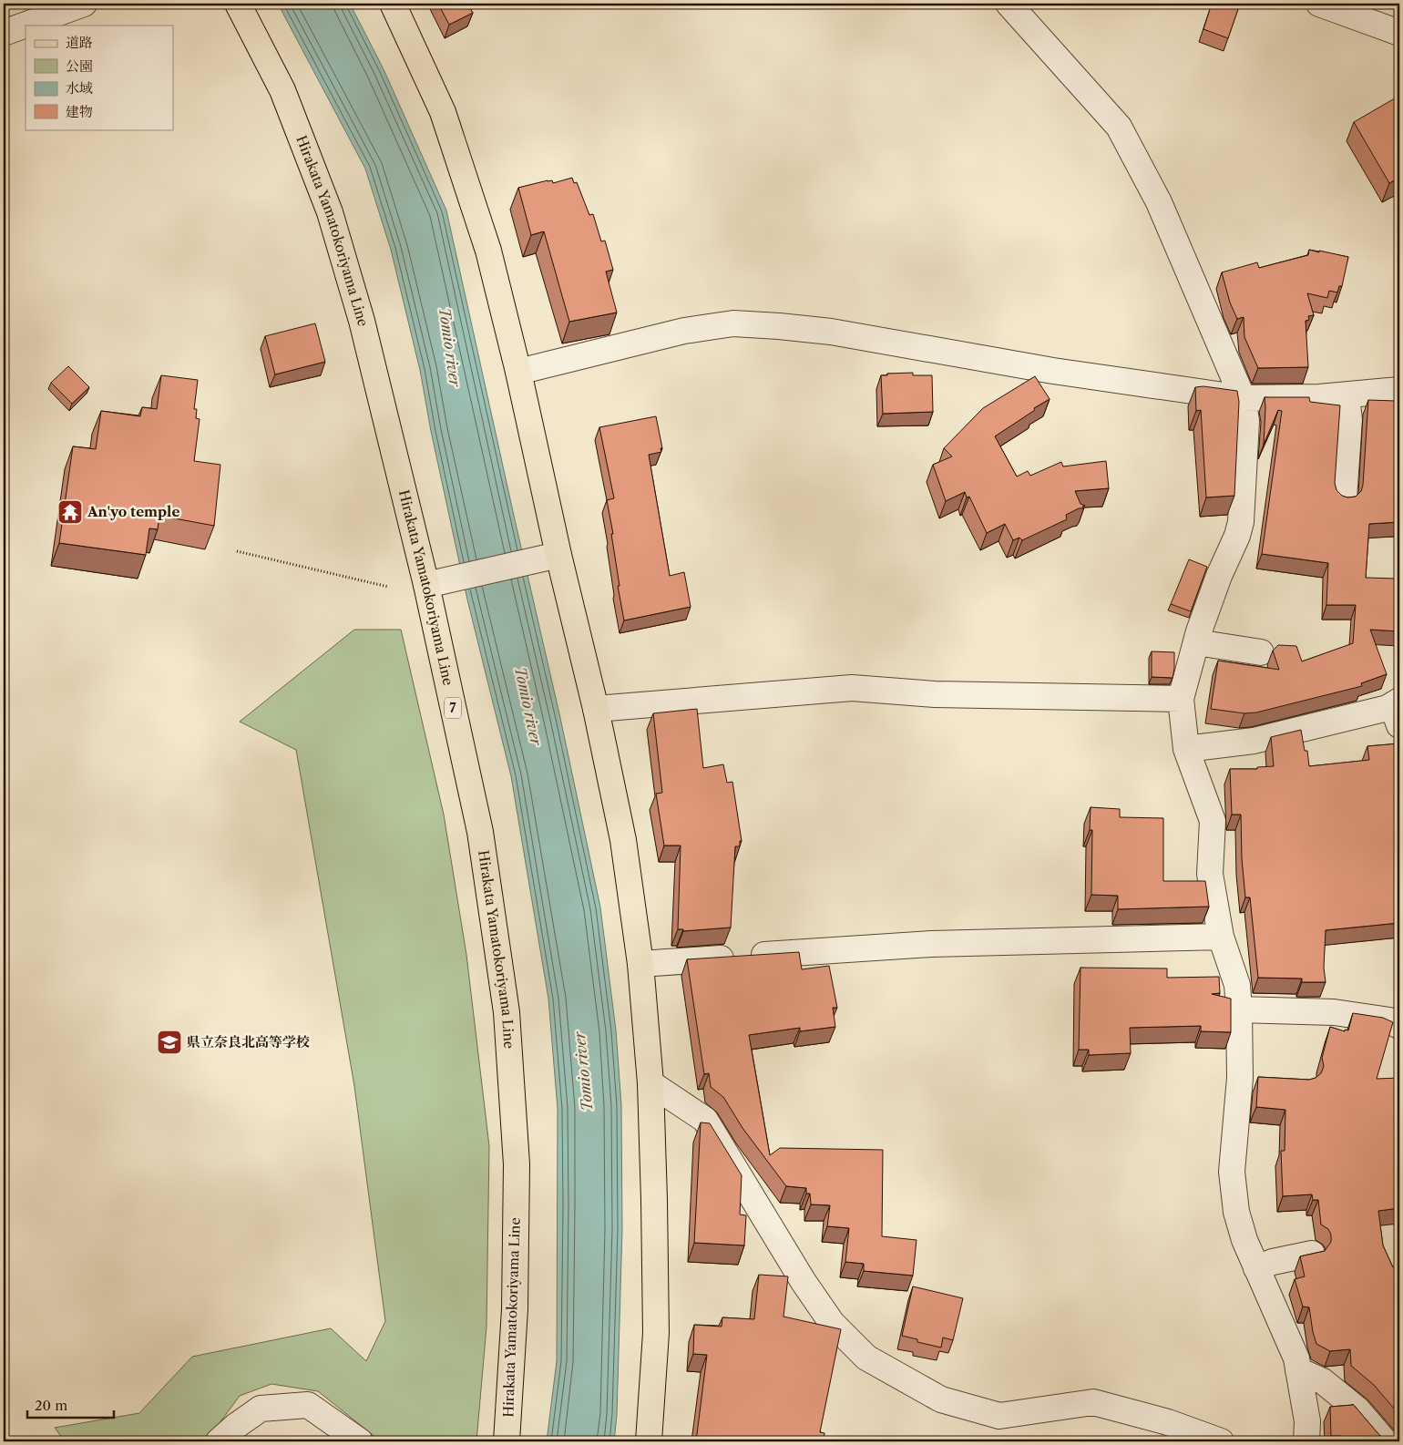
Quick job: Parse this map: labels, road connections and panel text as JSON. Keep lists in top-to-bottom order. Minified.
{"streets":{"main road":["Hirakata Yamatokoriyama Line","7"]},"water":["Tomio river"],"places":{"temple":["An'yo temple"],"school or university":["県立奈良北高等学校"]},"legend":["道路","公園","水域","建物"],"scale_bar":"20 m"}
